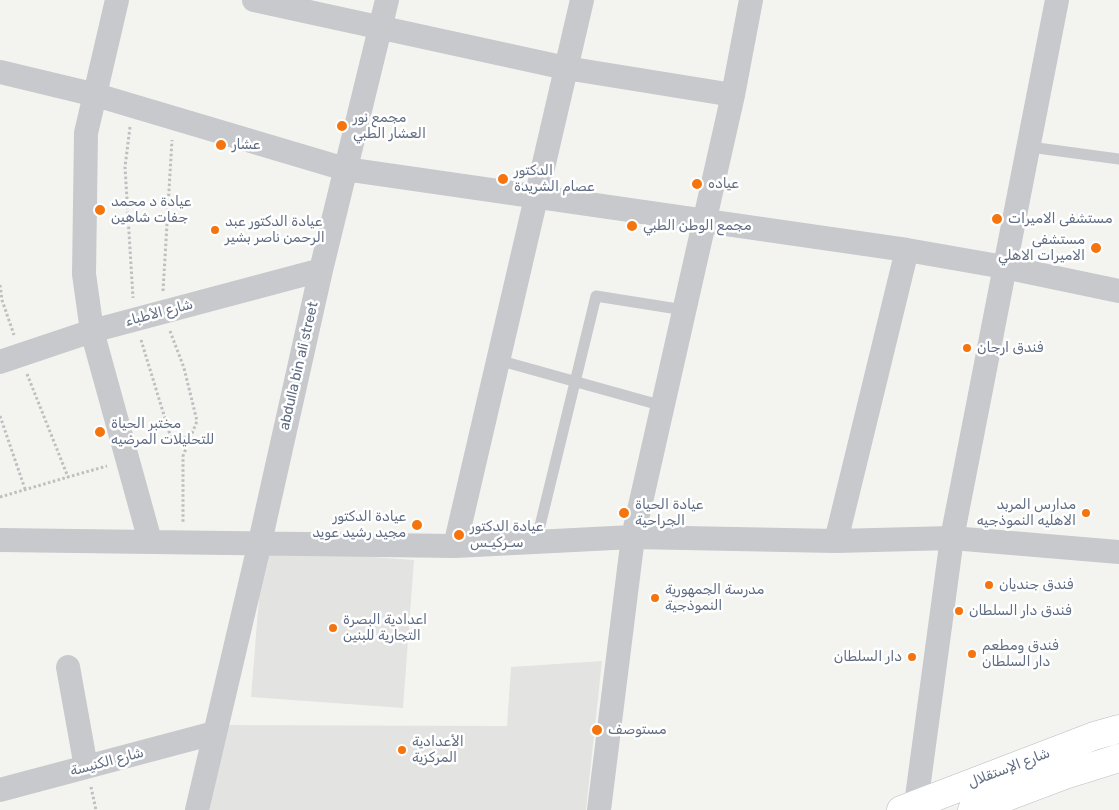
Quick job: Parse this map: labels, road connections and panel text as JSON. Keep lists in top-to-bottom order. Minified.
{"streets":{"main road":["شارع الإستقلال"],"street":["شارع الأطباء","abdulla bin ali street","شارع الكنيسة"]},"crossings":[["شارع الأطباء","abdulla bin ali street"],["abdulla bin ali street","شارع الكنيسة"]],"places":["مجمع نور العشار الطبي","عشار","الدكتور عصام الشريدة","عياده","عيادة د محمد جفات شاهين","مستشفى الاميرات","مجمع الوطن الطبي","عيادة الدكتور عبد الرحمن ناصر بشير","مستشفى الاميرات الاهلي","فندق ارجان","مختبر الحياة للتحليلات المرضيه","عيادة الحياة الجراحية","مدارس المربد الاهليه النموذجيه","عيادة الدكتور مجيد رشيد عويد","عيادة الدكتور سـركيـس","فندق جنديان","مدرسة الجمهورية النموذجية","فندق دار السلطان","اعدادية البصرة التجارية للبنين","فندق ومطعم دار السلطان","دار السلطان","مستوصف","الأعدادية المركزية"]}
